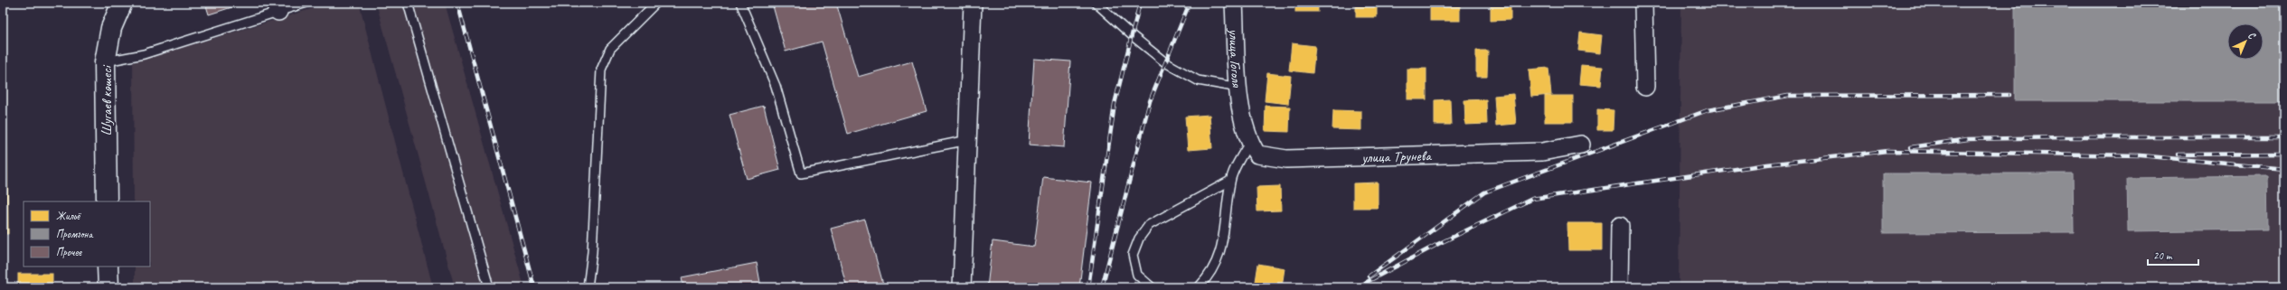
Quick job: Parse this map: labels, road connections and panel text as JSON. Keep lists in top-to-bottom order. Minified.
{"streets":{"main road":["Шугаев көшесі"],"street":["улица Гоголя","улица Трунева"]},"crossings":[["улица Гоголя","улица Трунева"]],"legend":["Жильё","Промзона","Прочее"],"scale_bar":"20 m","north":"top right"}
